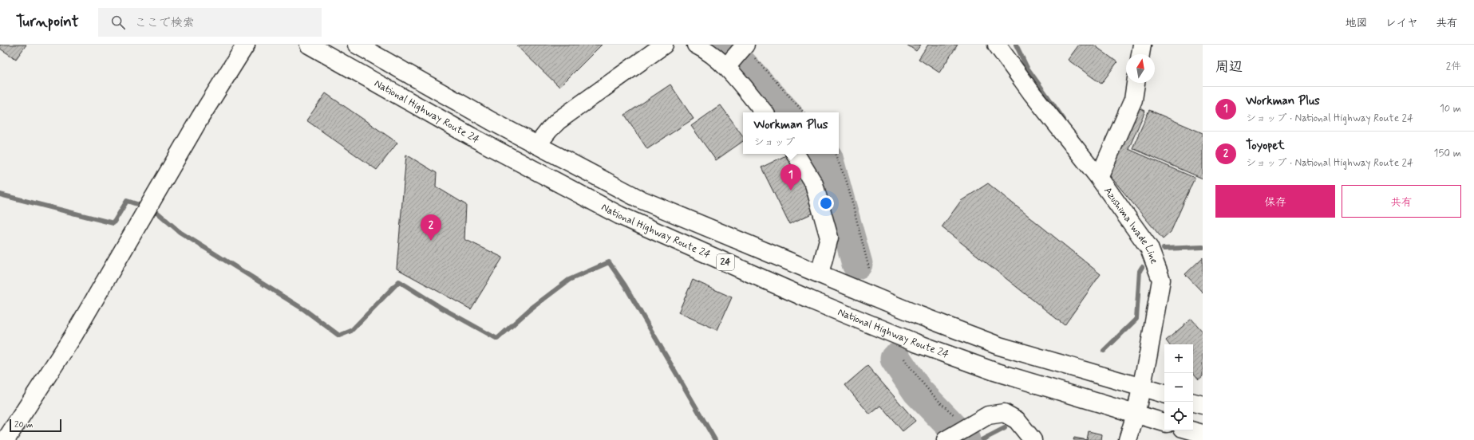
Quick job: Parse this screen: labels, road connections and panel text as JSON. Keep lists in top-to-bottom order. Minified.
{"streets":{"main road":["National Highway Route 24","Azushima Iwade Line","24"]},"crossings":[["National Highway Route 24","Azushima Iwade Line"]],"scale_bar":"20 m","north":"top","page":{"header":"Turnpoint","search":"ここで検索","nav":["地図","レイヤ","共有"],"heading":["周辺","2件"],"list":[{"mark":"1","name":"Workman Plus","note":"ショップ · National Highway Route 24","value":"10 m"},{"mark":"2","name":"Toyopet","note":"ショップ · National Highway Route 24","value":"150 m"}],"popup":["Workman Plus","ショップ"],"pins":["1","2"],"buttons":["保存","共有"],"map_buttons":["+","−"],"scale":"20 m"}}
